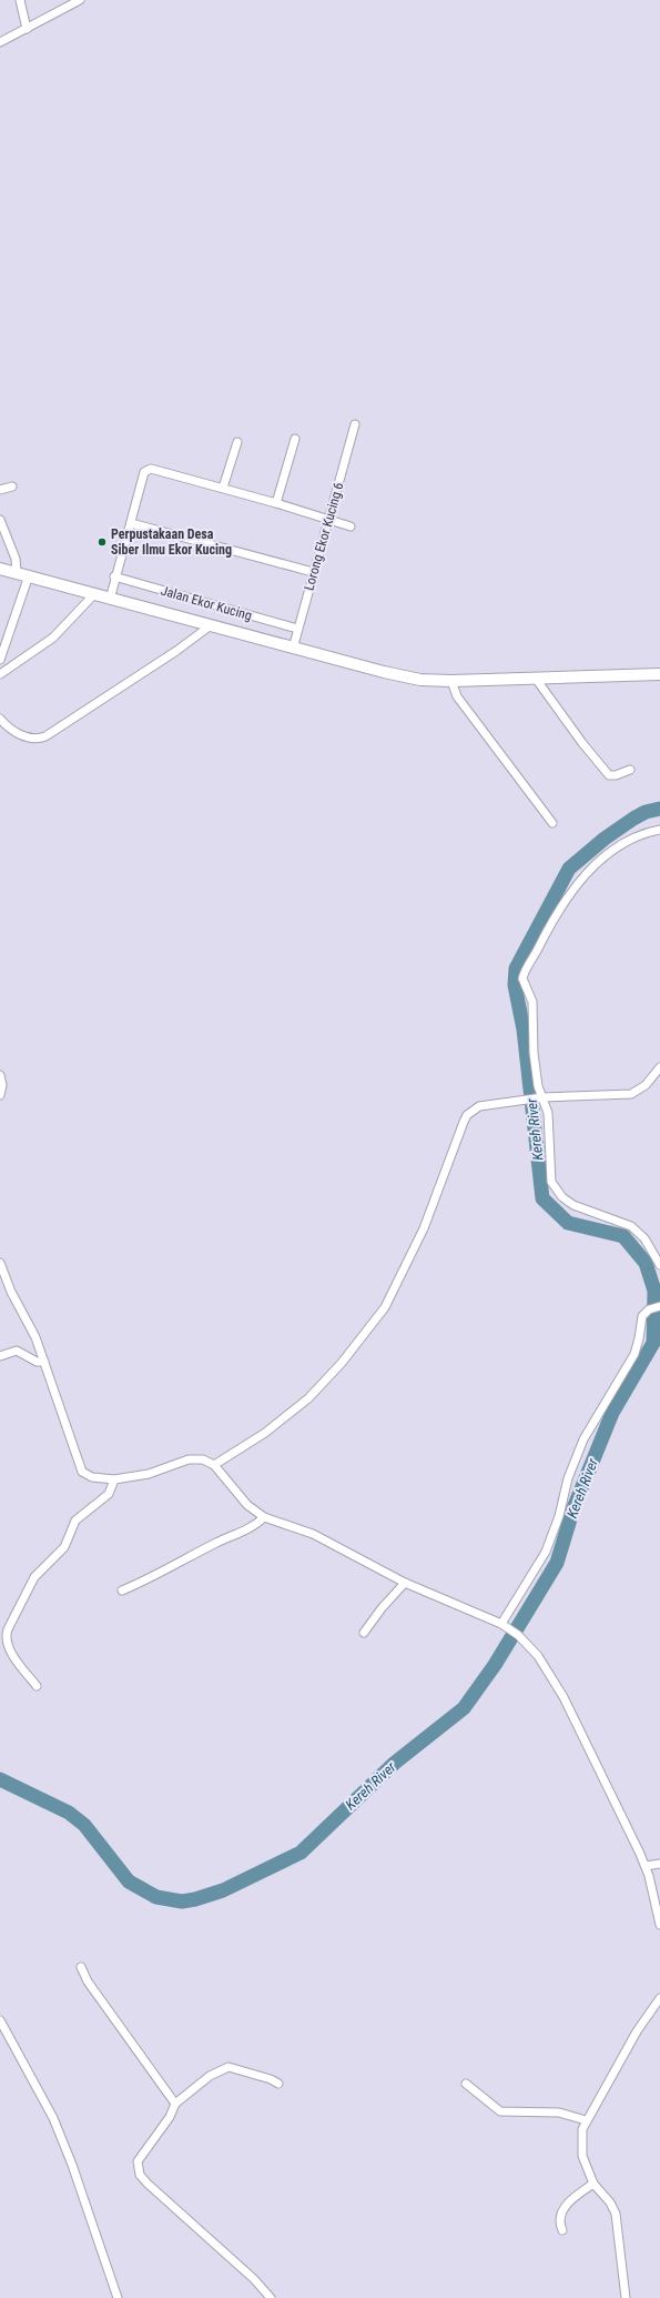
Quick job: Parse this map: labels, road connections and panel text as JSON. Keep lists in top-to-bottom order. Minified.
{"streets":{"street":["Lorong Ekor Kucing 6","Jalan Ekor Kucing"]},"crossings":[["Lorong Ekor Kucing 6","Jalan Ekor Kucing"]],"water":["Kereh River"],"places":["Perpustakaan Desa Siber Ilmu Ekor Kucing"]}
